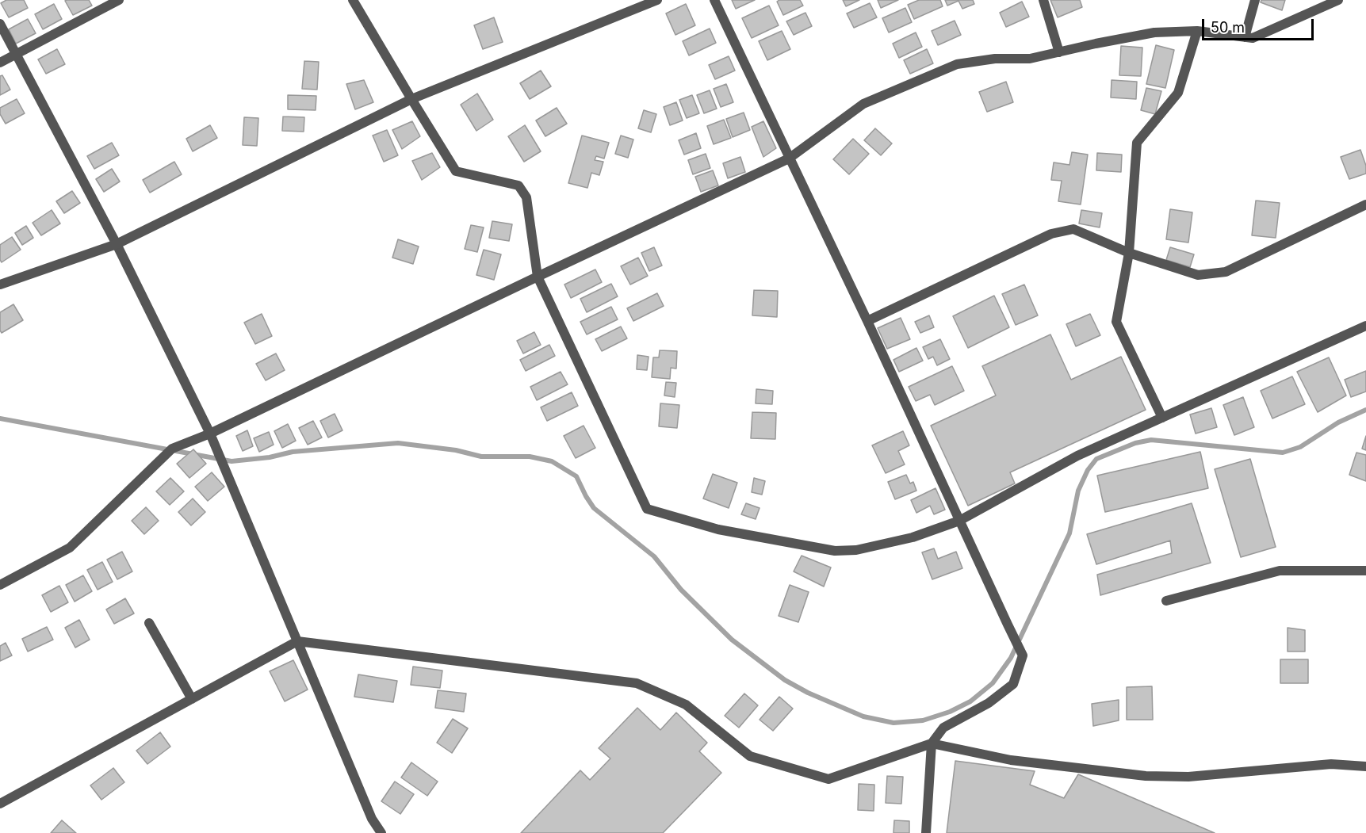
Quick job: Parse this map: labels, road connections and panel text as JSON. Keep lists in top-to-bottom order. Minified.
{"scale_bar":"50 m"}
